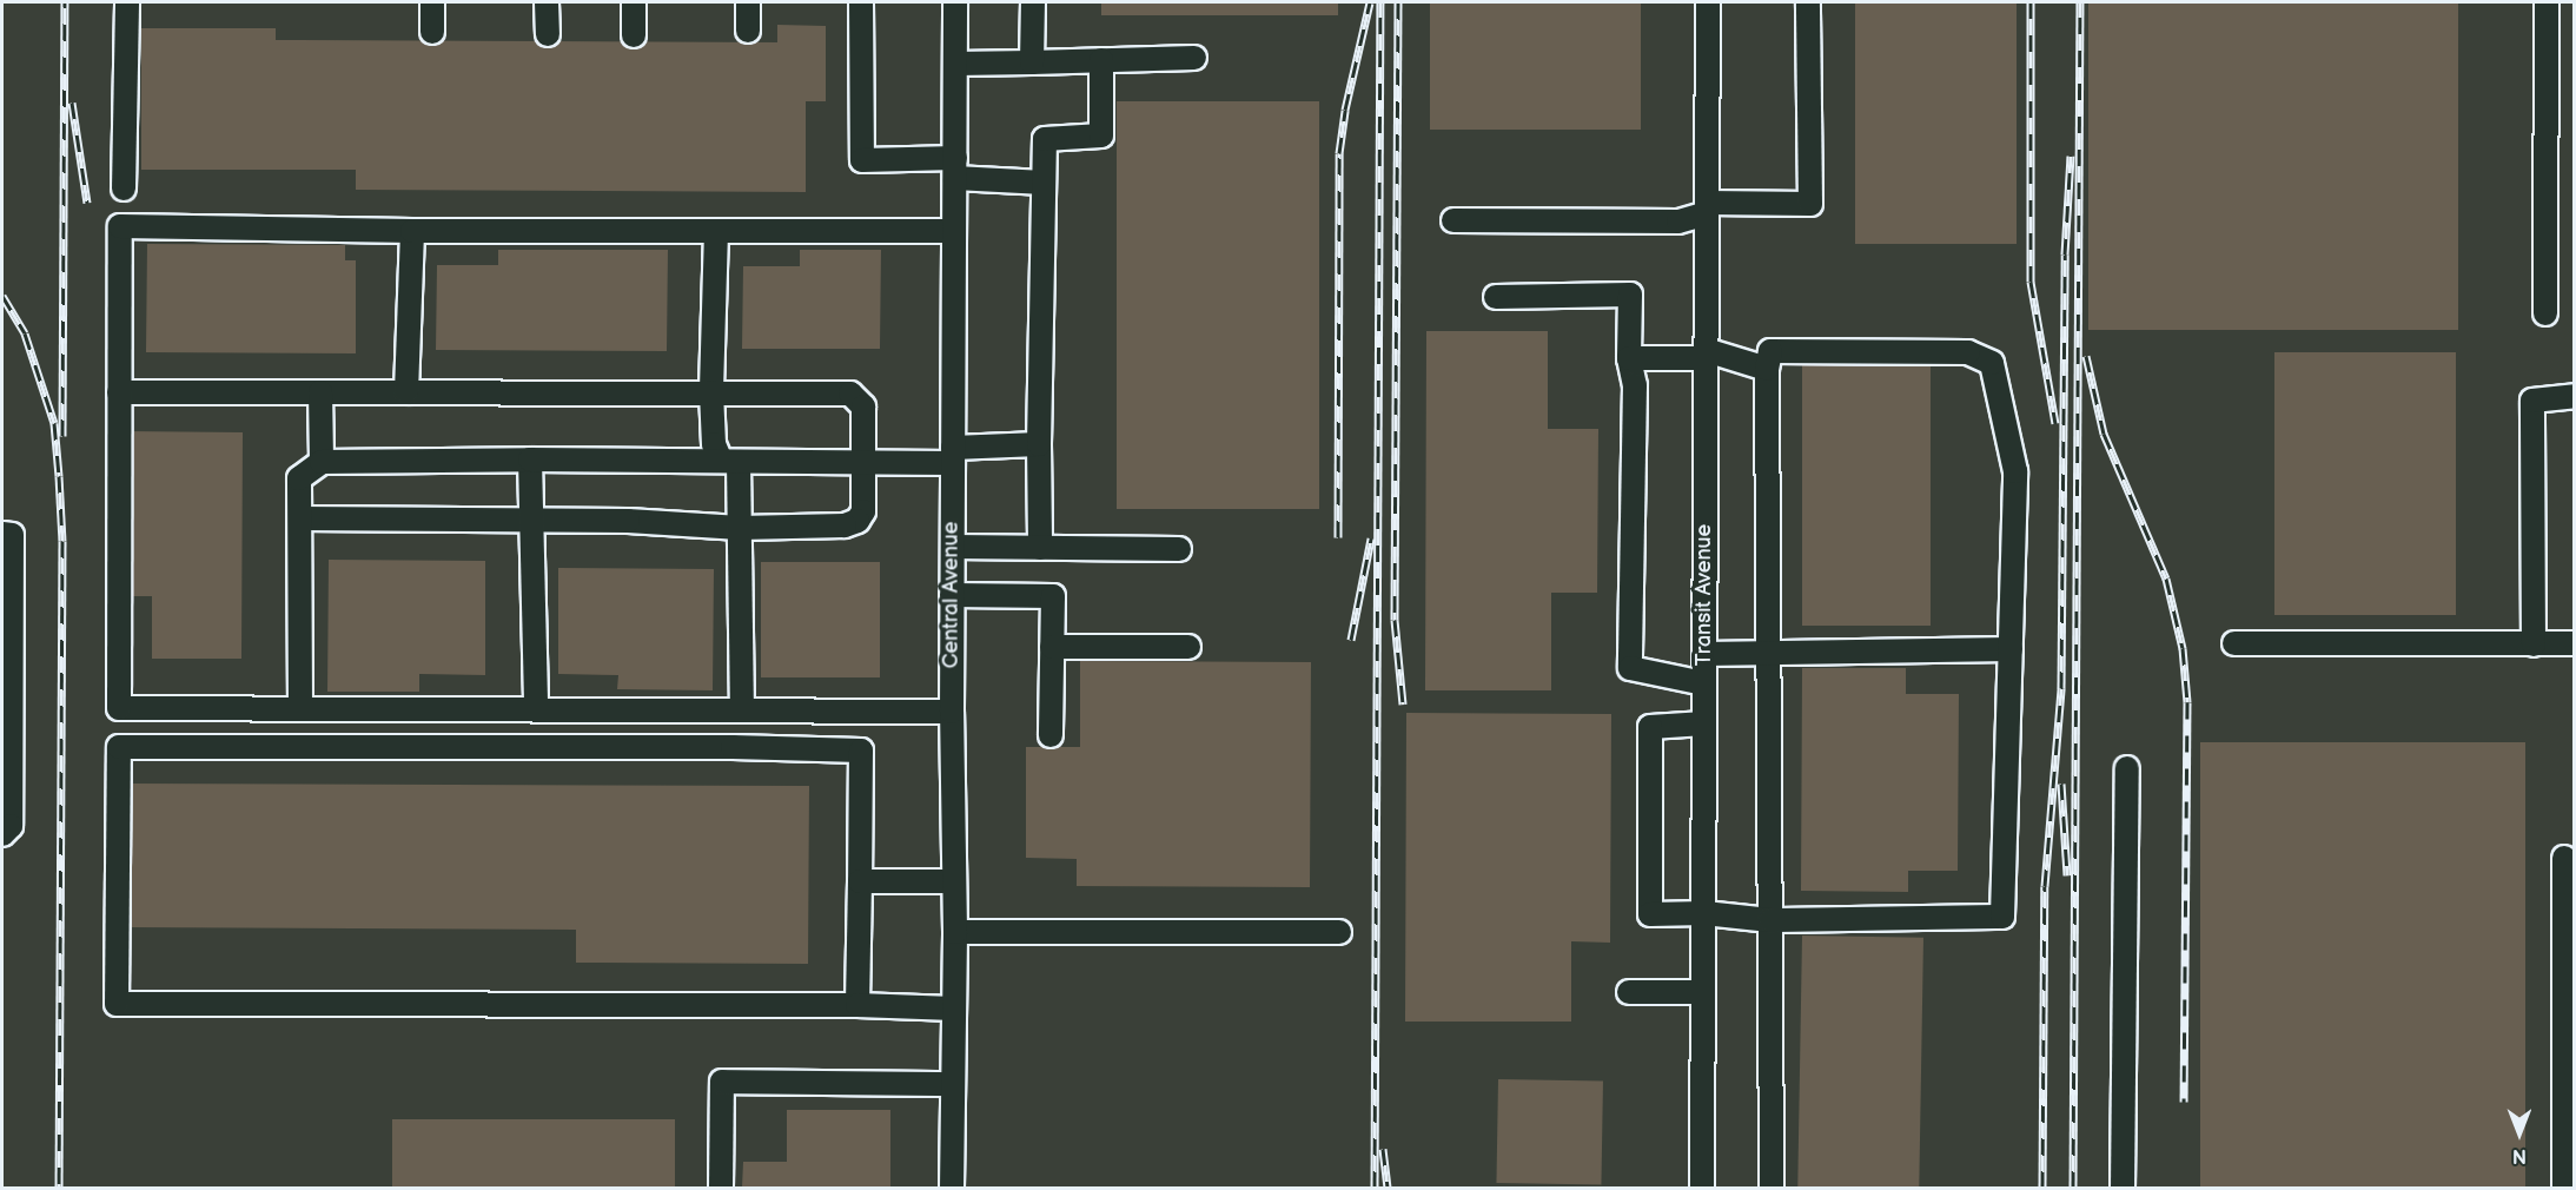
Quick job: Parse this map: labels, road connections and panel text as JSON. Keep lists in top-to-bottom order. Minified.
{"streets":{"street":["Central Avenue","Transit Avenue"]},"north":"bottom"}
